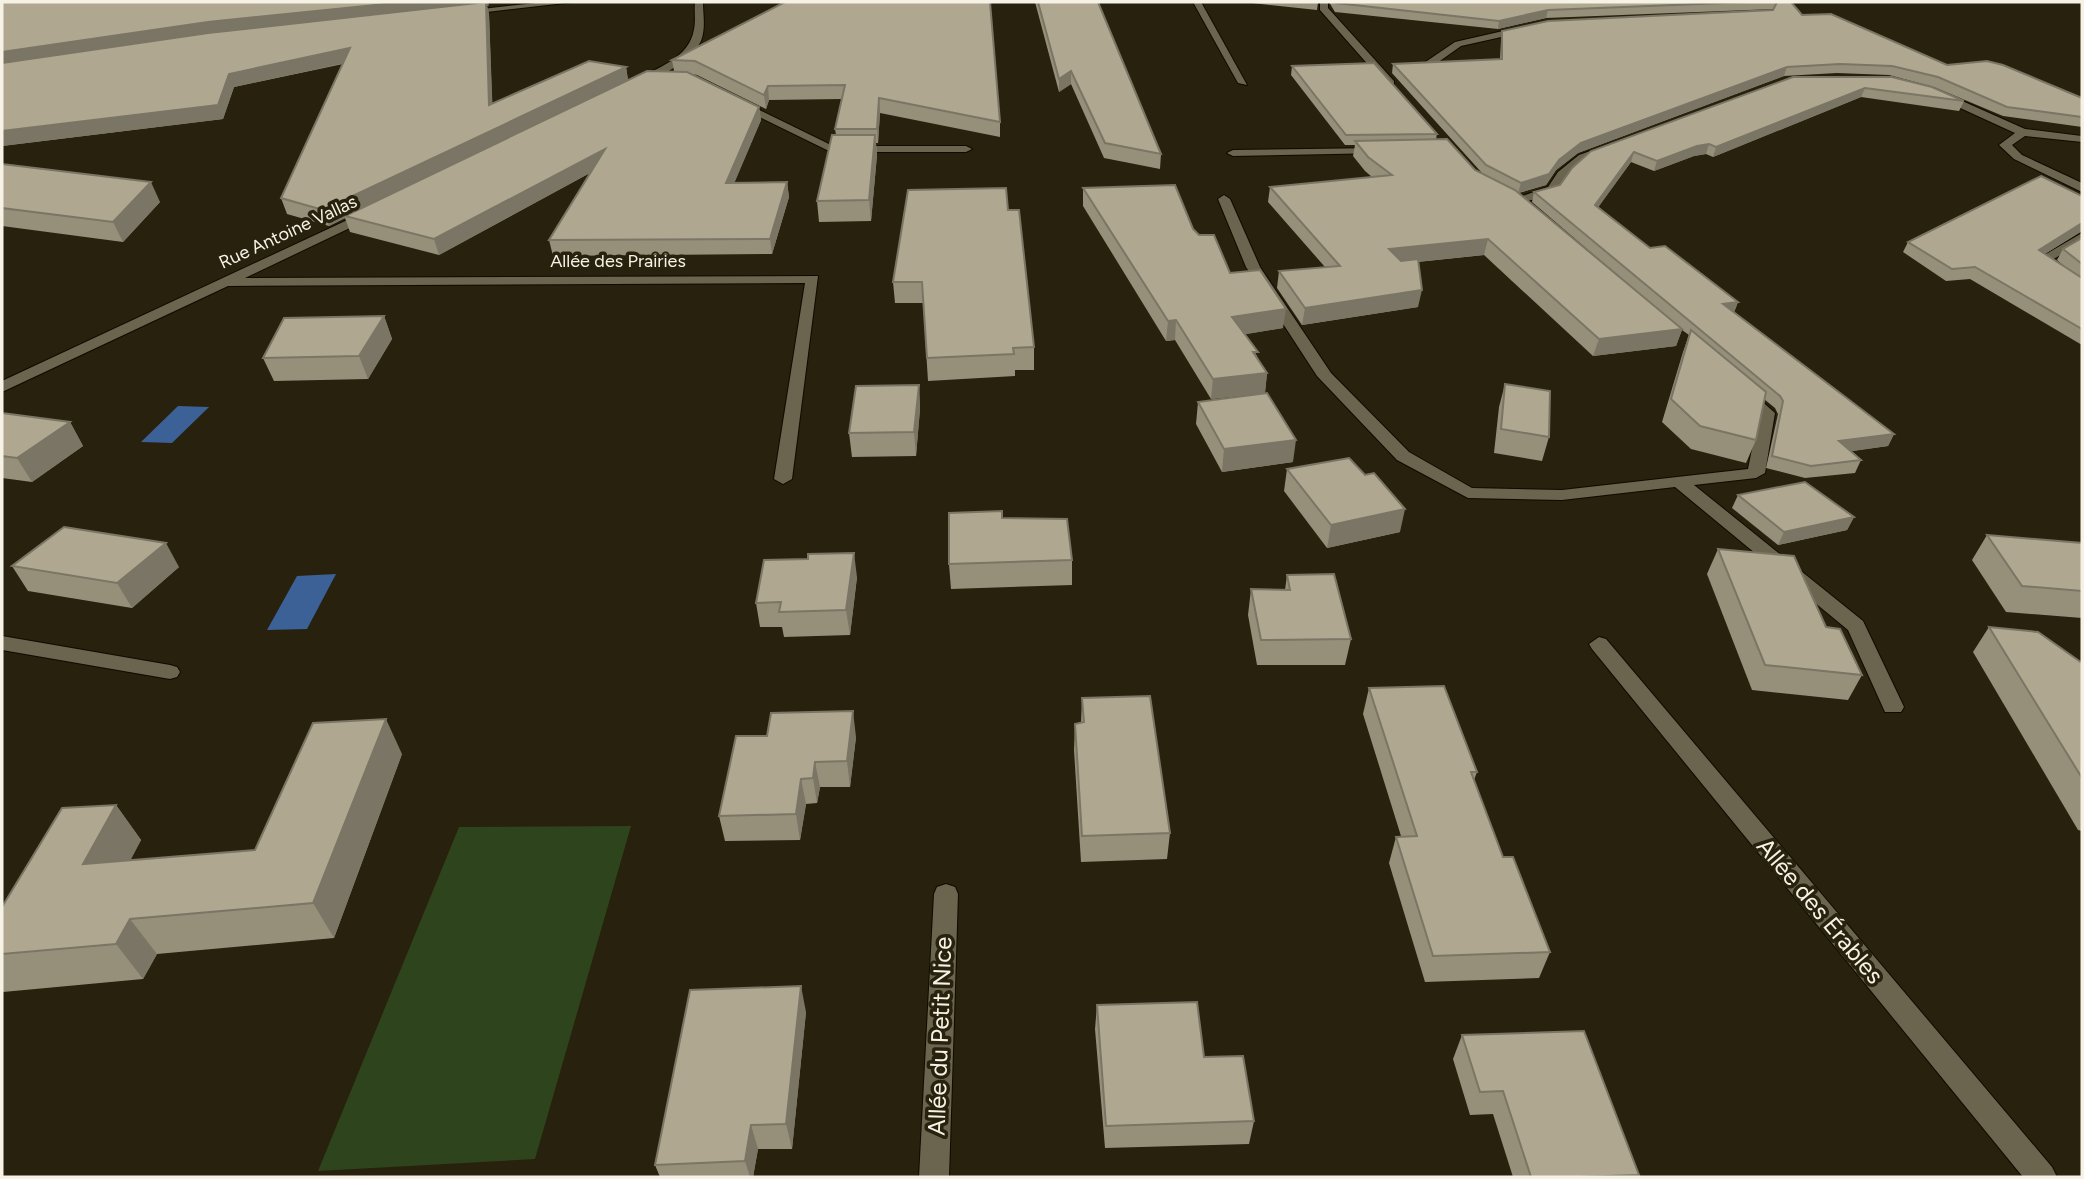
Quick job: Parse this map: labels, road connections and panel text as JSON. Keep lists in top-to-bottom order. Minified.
{"streets":{"street":["Rue Antoine Vallas","Allée des Prairies","Allée des Érables","Allée du Petit Nice"]},"crossings":[["Rue Antoine Vallas","Allée des Prairies"]]}
